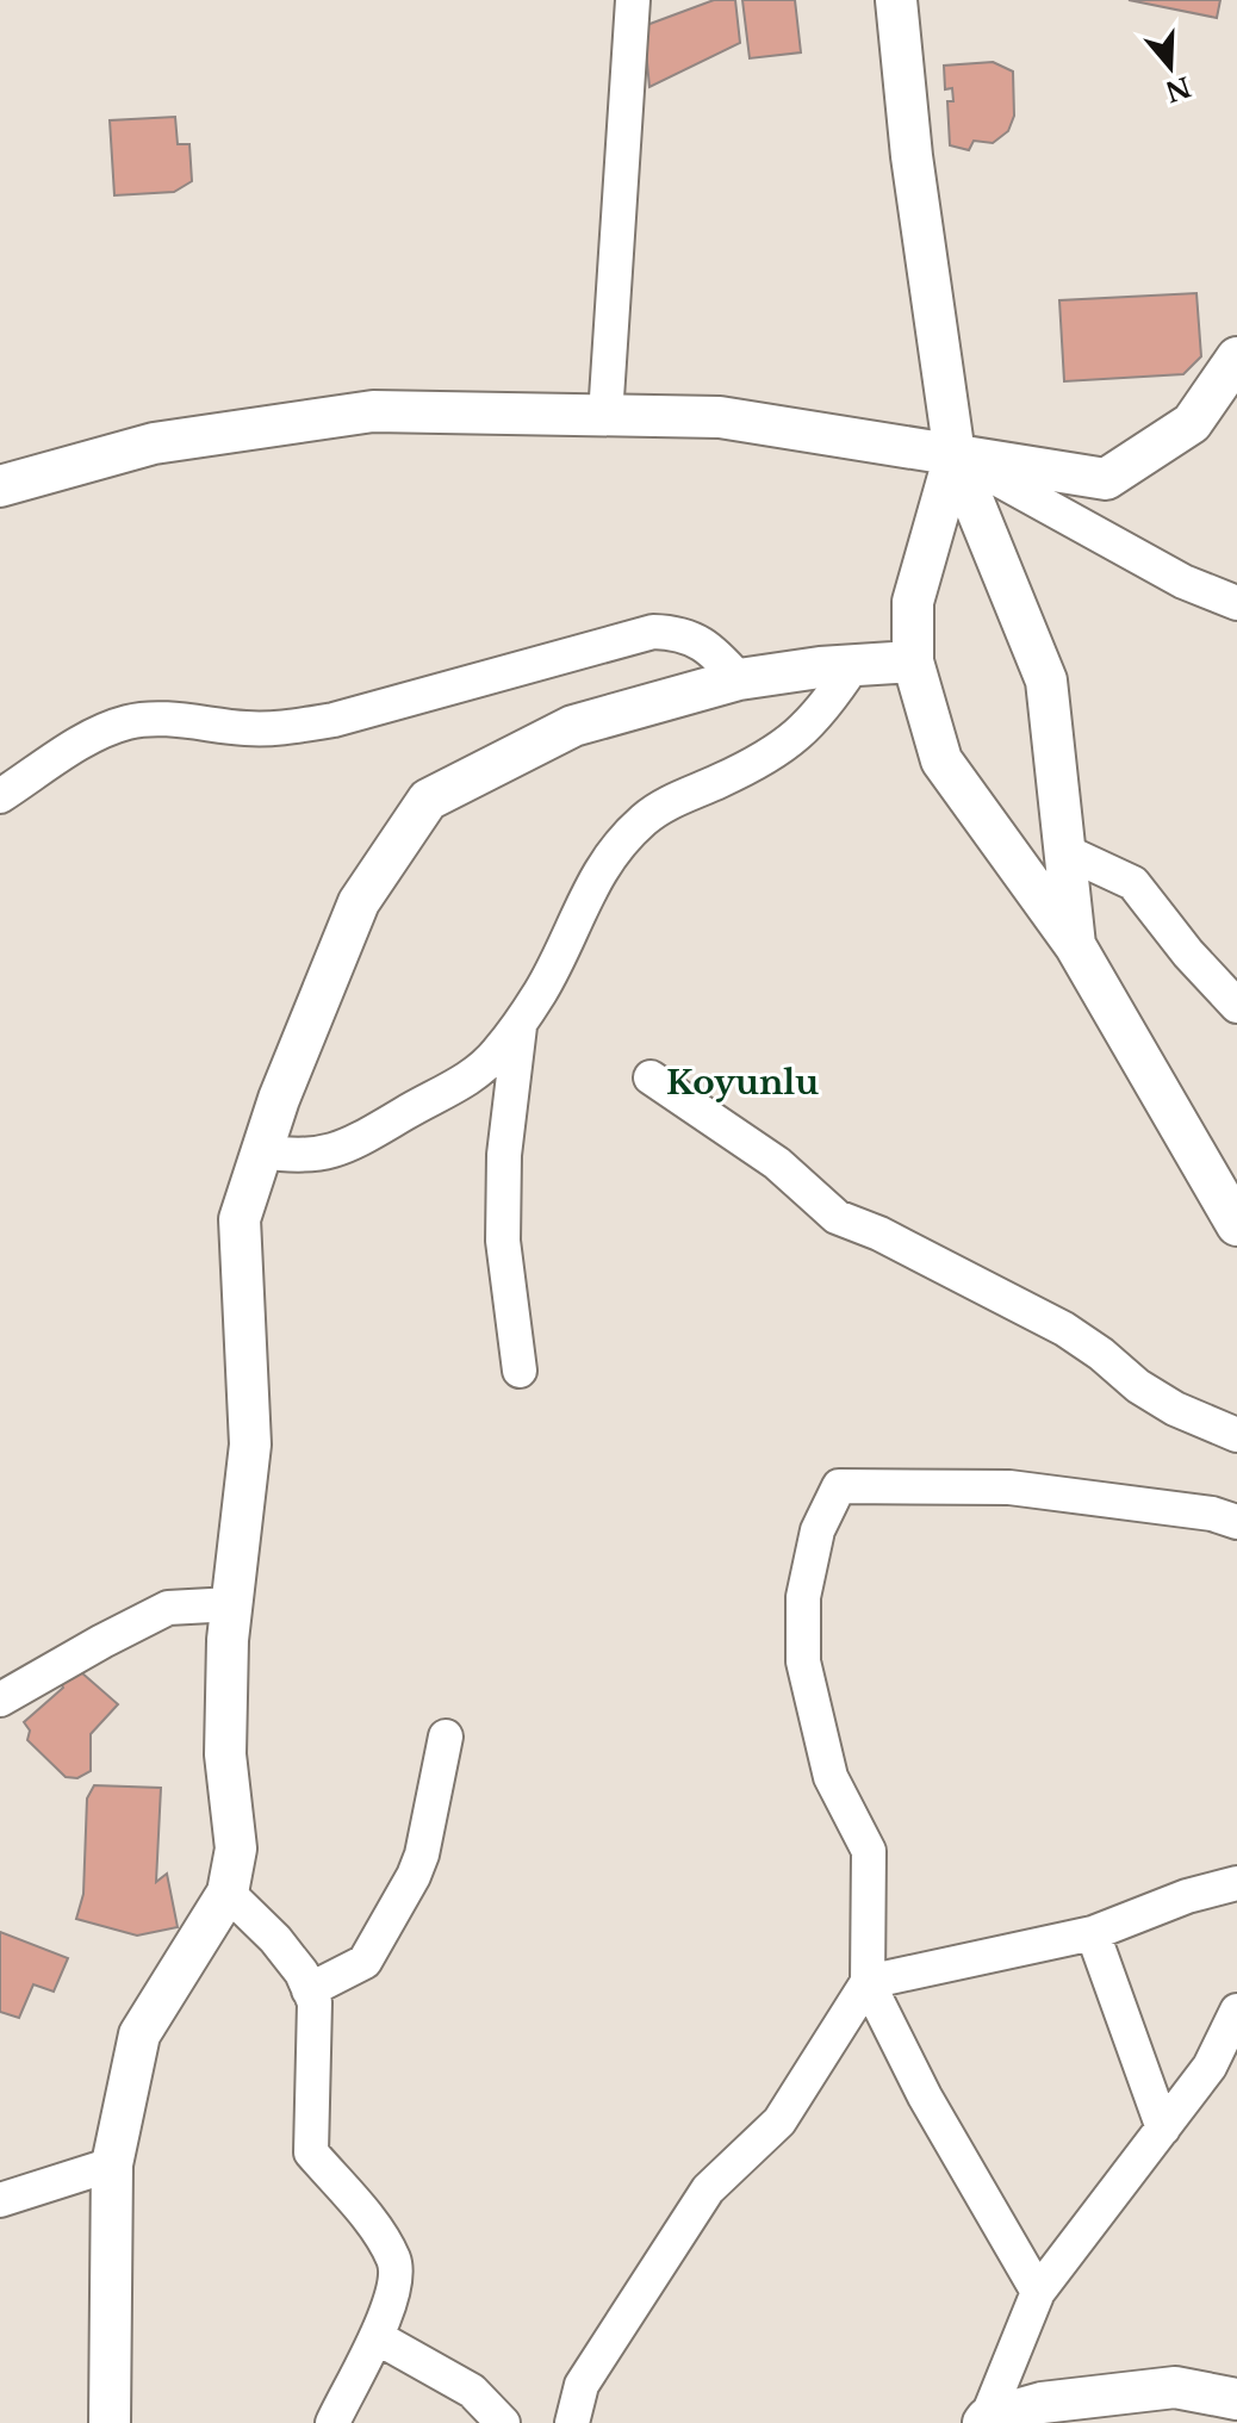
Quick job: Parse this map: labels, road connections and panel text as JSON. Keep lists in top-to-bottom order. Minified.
{"districts":["Koyunlu"],"north":"bottom"}
